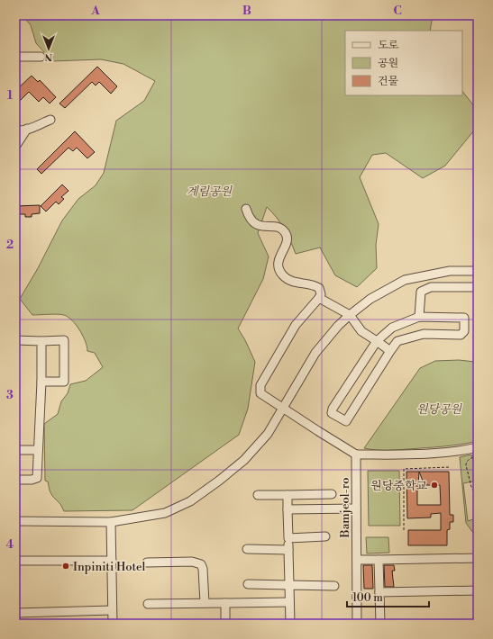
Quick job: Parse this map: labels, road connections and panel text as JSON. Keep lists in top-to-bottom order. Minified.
{"streets":{"street":["Bamjeol-ro"]},"parks":["계림공원","원당공원"],"places":["원당중학교","Inpiniti Hotel"],"legend":["도로","공원","건물"],"scale_bar":"100 m","north":"bottom","grid":{"columns":["A","B","C"],"rows":["1","2","3","4"]}}
